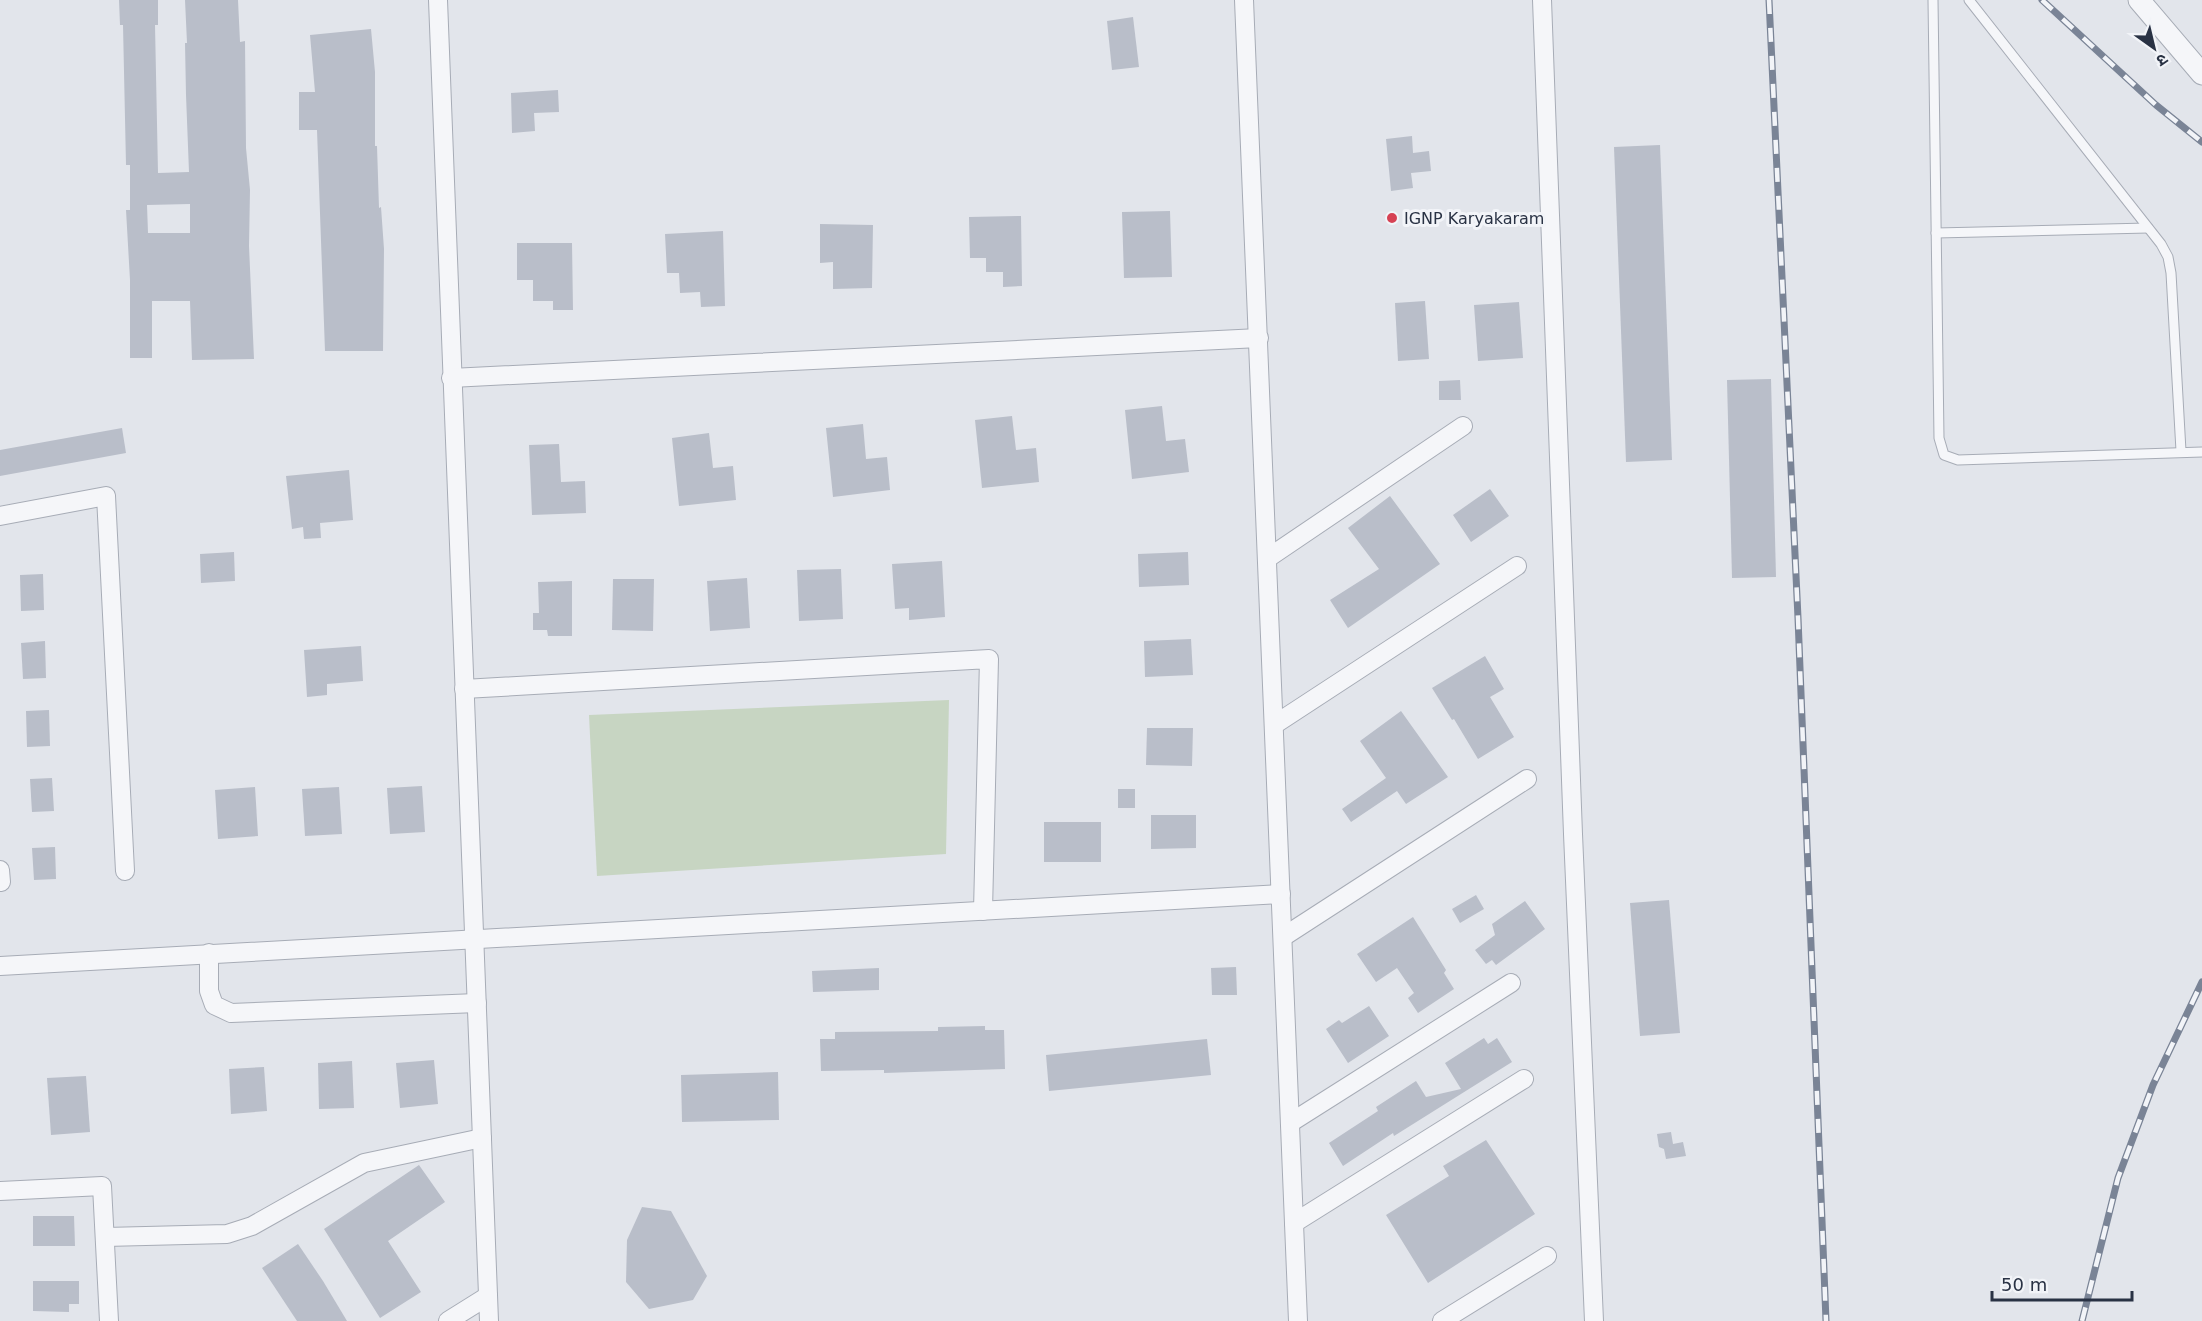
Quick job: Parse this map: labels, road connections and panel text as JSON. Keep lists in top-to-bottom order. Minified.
{"places":["IGNP Karyakaram"],"scale_bar":"50 m","north":"bottom right"}
